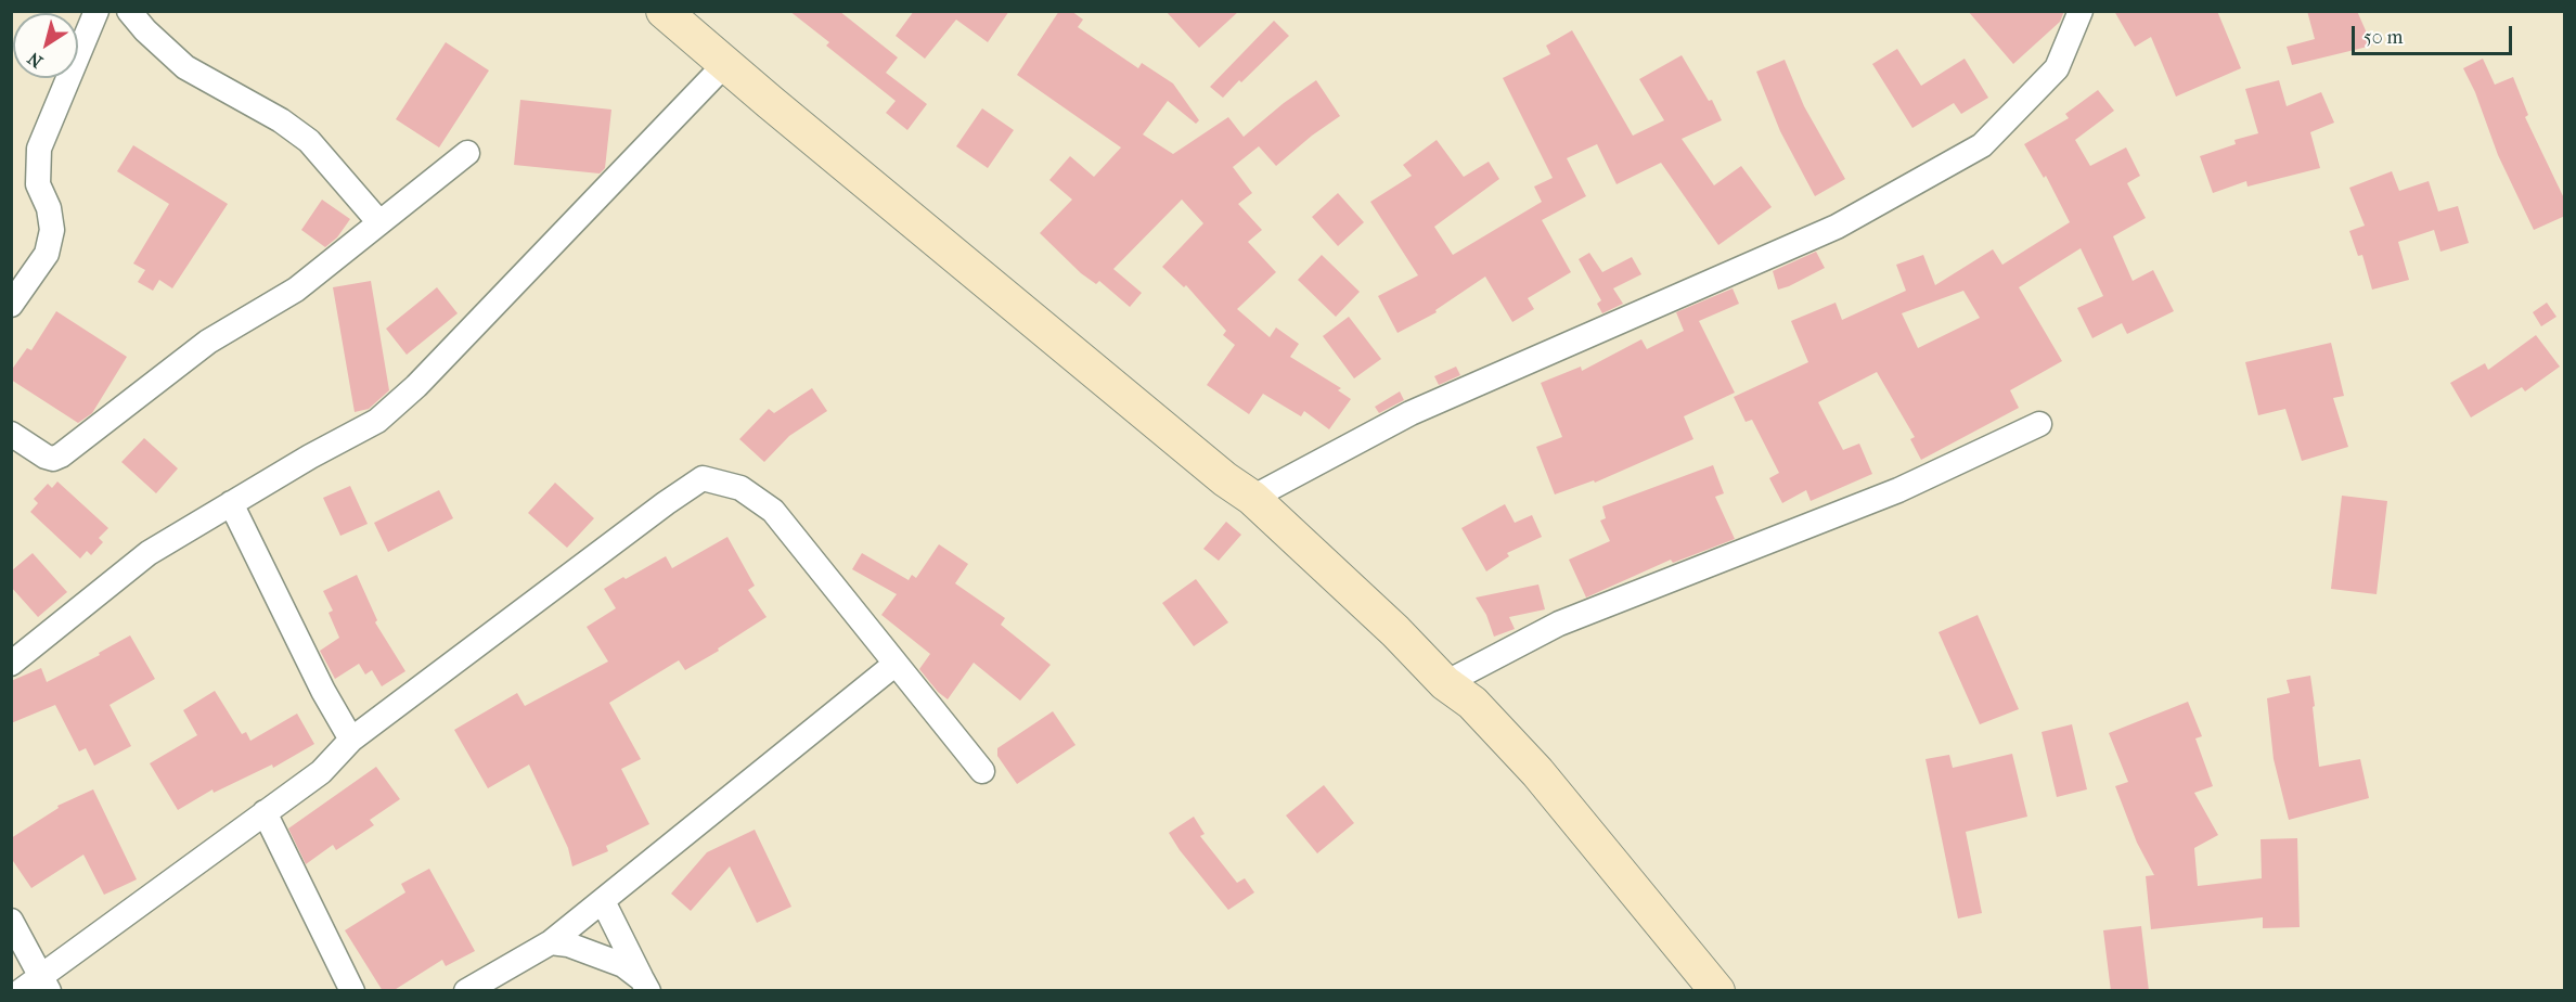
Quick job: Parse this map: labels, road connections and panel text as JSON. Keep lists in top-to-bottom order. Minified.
{"scale_bar":"50 m","north":"bottom left"}
